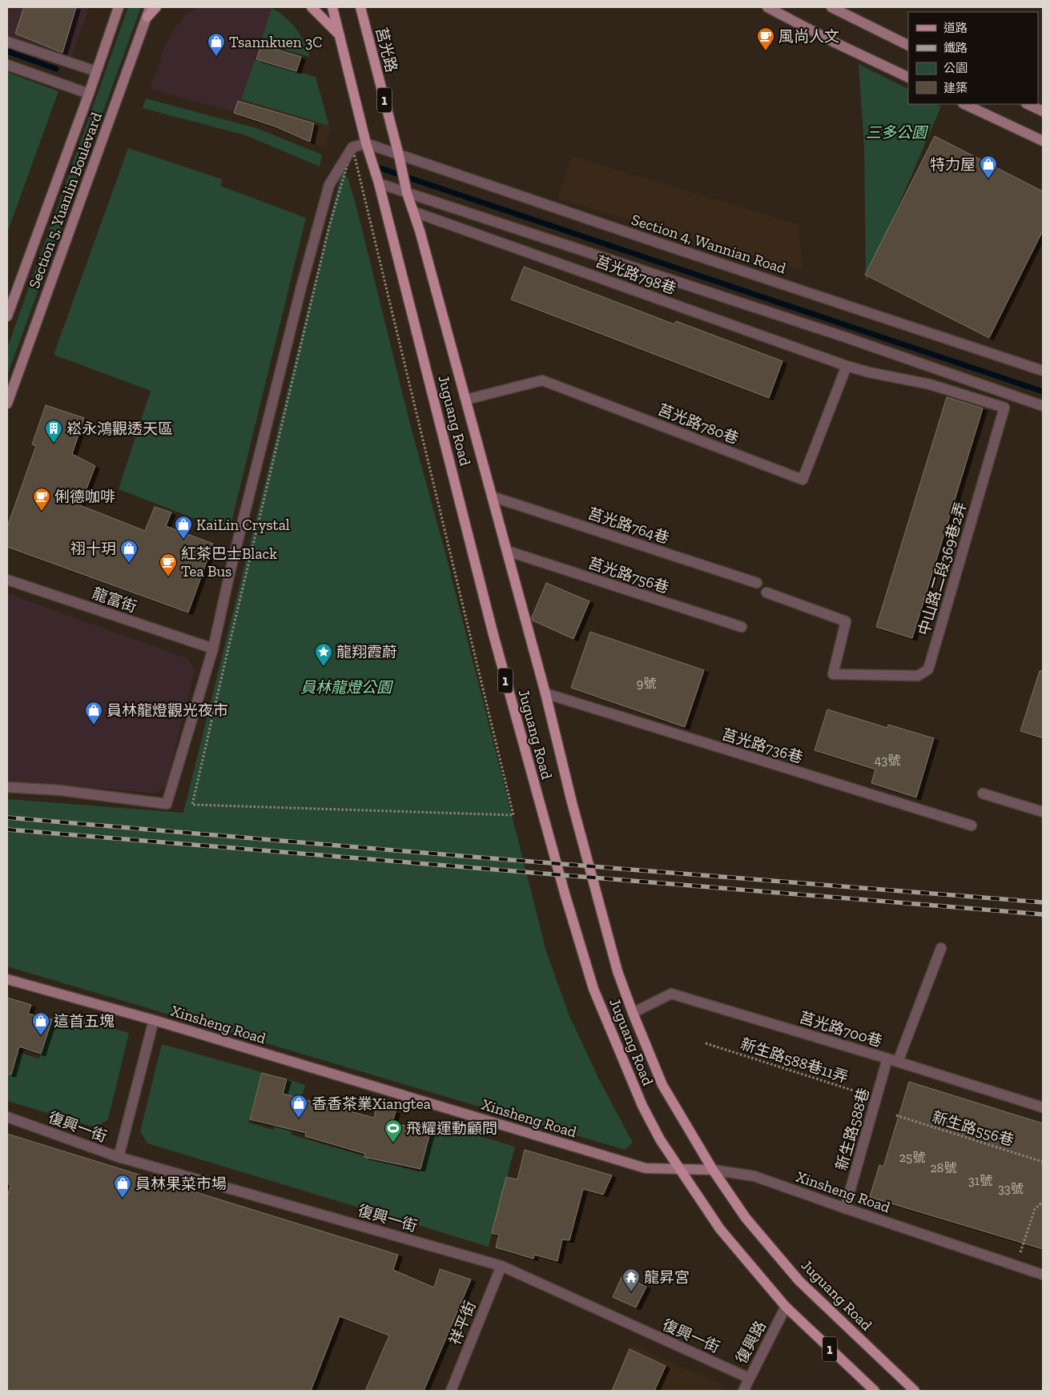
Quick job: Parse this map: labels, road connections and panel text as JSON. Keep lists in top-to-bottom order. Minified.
{"streets":{"main road":["莒光路","1","Juguang Road"],"street":["Section 5, Yuanlin Boulevard","Section 4, Wannian Road","莒光路798巷","莒光路780巷","莒光路764巷","中山路二段369巷2弄","莒光路756巷","龍富街","莒光路736巷","Xinsheng Road","莒光路700巷","復興一街","新生路588巷","祥平街","復興路"],"path":["新生路588巷11弄","新生路556巷"]},"crossings":[["莒光路","Section 4, Wannian Road"],["莒光路","Juguang Road"],["1","Juguang Road"],["1","復興路"],["Section 4, Wannian Road","Juguang Road"],["莒光路798巷","Juguang Road"],["莒光路798巷","莒光路780巷"],["莒光路798巷","中山路二段369巷2弄"],["Juguang Road","莒光路780巷"],["Juguang Road","莒光路764巷"],["Juguang Road","莒光路756巷"],["Juguang Road","莒光路736巷"],["Juguang Road","Xinsheng Road"],["Juguang Road","莒光路700巷"],["Juguang Road","復興路"],["莒光路780巷","中山路二段369巷2弄"],["Xinsheng Road","新生路588巷"],["莒光路700巷","新生路588巷"],["新生路588巷11弄","新生路588巷"],["復興一街","祥平街"],["復興一街","復興路"]],"parks":["三多公園","員林龍燈公園"],"places":{"cafe":["風尚人文","俐德咖啡","紅茶巴士Black Tea Bus"],"shop":["Tsannkuen 3C","特力屋","KaiLin Crystal","祤十玥","員林龍燈觀光夜市","這首五塊","香香茶業Xiangtea","員林果菜市場"],"building":["崧永鴻觀透天區"],"place":["龍翔霞蔚"],"sports":["飛耀運動顧問"],"temple":["龍昇宮"]},"house_numbers":["9號","43號","25號","28號","31號","33號"],"legend":["道路","鐵路","公園","建築"]}
